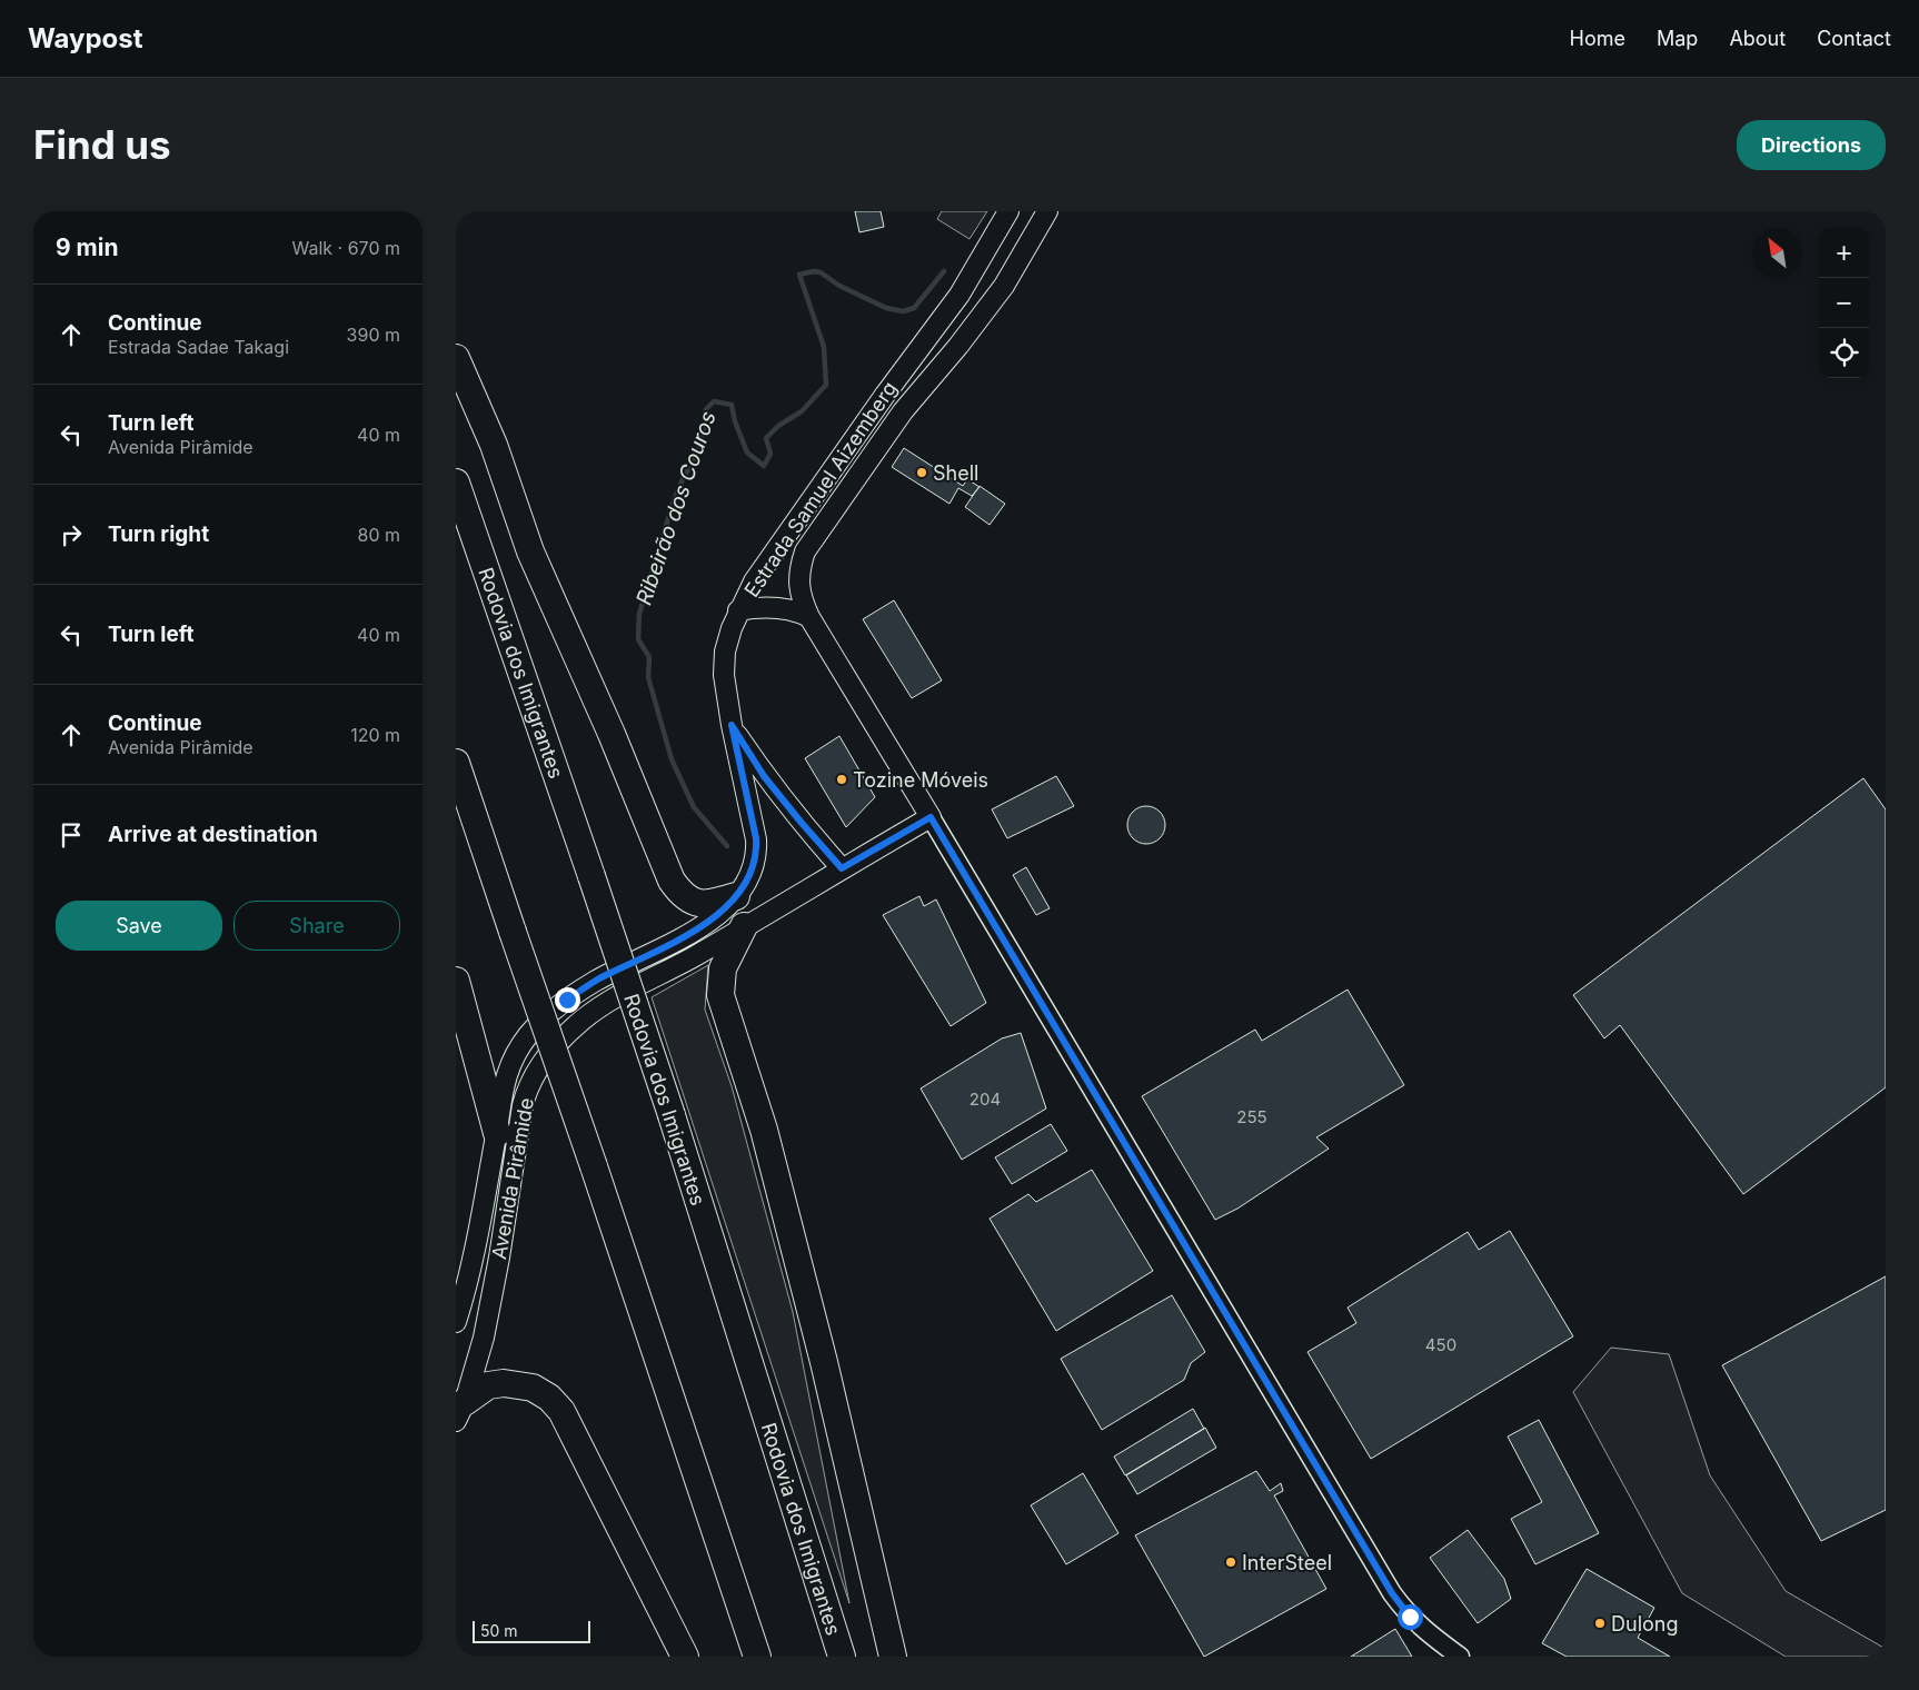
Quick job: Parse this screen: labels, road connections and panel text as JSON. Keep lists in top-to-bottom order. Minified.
{"streets":{"highway":["Rodovia dos Imigrantes"],"main road":["Estrada Samuel Aizemberg","Avenida Pirâmide"]},"crossings":[["Estrada Samuel Aizemberg","Avenida Pirâmide"]],"water":["Ribeirão dos Couros"],"places":["Shell","Tozine Móveis","InterSteel","Dulong"],"house_numbers":["204","255","450"],"scale_bar":"50 m","north":"top left","page":{"header":"Waypost","nav":["Home","Map","About","Contact"],"buttons":["Directions",["Save","Share"]],"title":"Find us","heading":["9 min","Walk · 670 m"],"map_buttons":["+","−"],"list":[["Continue","Estrada Sadae Takagi","390 m"],["Turn left","Avenida Pirâmide","40 m"],["Turn right","80 m"],["Turn left","40 m"],["Continue","Avenida Pirâmide","120 m"],"Arrive at destination"],"scale":"50 m"}}
